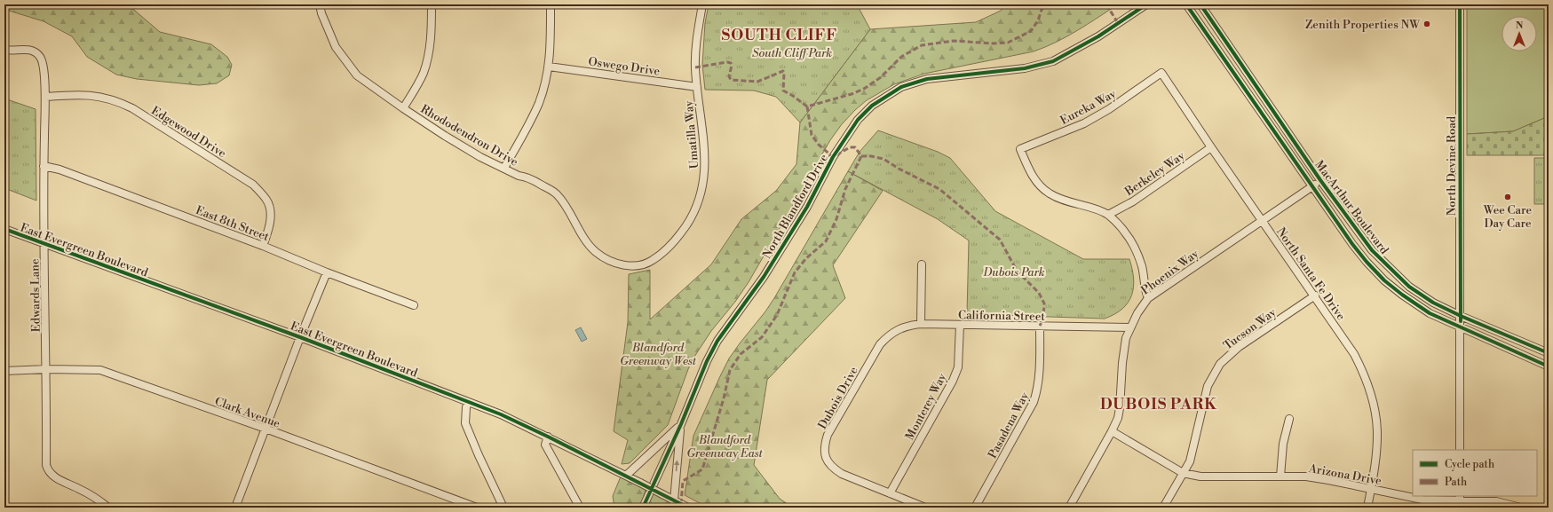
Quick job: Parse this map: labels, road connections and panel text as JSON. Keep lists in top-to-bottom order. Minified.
{"streets":{"street":["Oswego Drive","Eureka Way","Edgewood Drive","Rhododendron Drive","Umatilla Way","North Devine Road","Berkeley Way","North Blandford Drive","MacArthur Boulevard","East 8th Street","East Evergreen Boulevard","Phoenix Way","North Santa Fe Drive","Edwards Lane","California Street","Tucson Way","Dubois Drive","Monterey Way","Clark Avenue","Pasadena Way","Arizona Drive"]},"crossings":[["Oswego Drive","Umatilla Way"],["Eureka Way","Berkeley Way"],["Eureka Way","North Santa Fe Drive"],["Edgewood Drive","East 8th Street"],["Edgewood Drive","Edwards Lane"],["Rhododendron Drive","Umatilla Way"],["North Devine Road","MacArthur Boulevard"],["Berkeley Way","North Santa Fe Drive"],["MacArthur Boulevard","Phoenix Way"],["East 8th Street","Edwards Lane"],["East Evergreen Boulevard","Edwards Lane"],["Phoenix Way","North Santa Fe Drive"],["Phoenix Way","California Street"],["Phoenix Way","Arizona Drive"],["North Santa Fe Drive","Tucson Way"],["North Santa Fe Drive","Arizona Drive"],["Edwards Lane","Clark Avenue"],["California Street","Dubois Drive"],["California Street","Monterey Way"],["California Street","Pasadena Way"],["Tucson Way","Arizona Drive"],["Dubois Drive","Monterey Way"]],"districts":["SOUTH CLIFF","DUBOIS PARK"],"parks":["South Cliff Park","Dubois Park","Blandford Greenway West","Blandford Greenway East"],"places":["Zenith Properties NW","Wee Care Day Care"],"legend":["Cycle path","Path"],"north":"top"}
